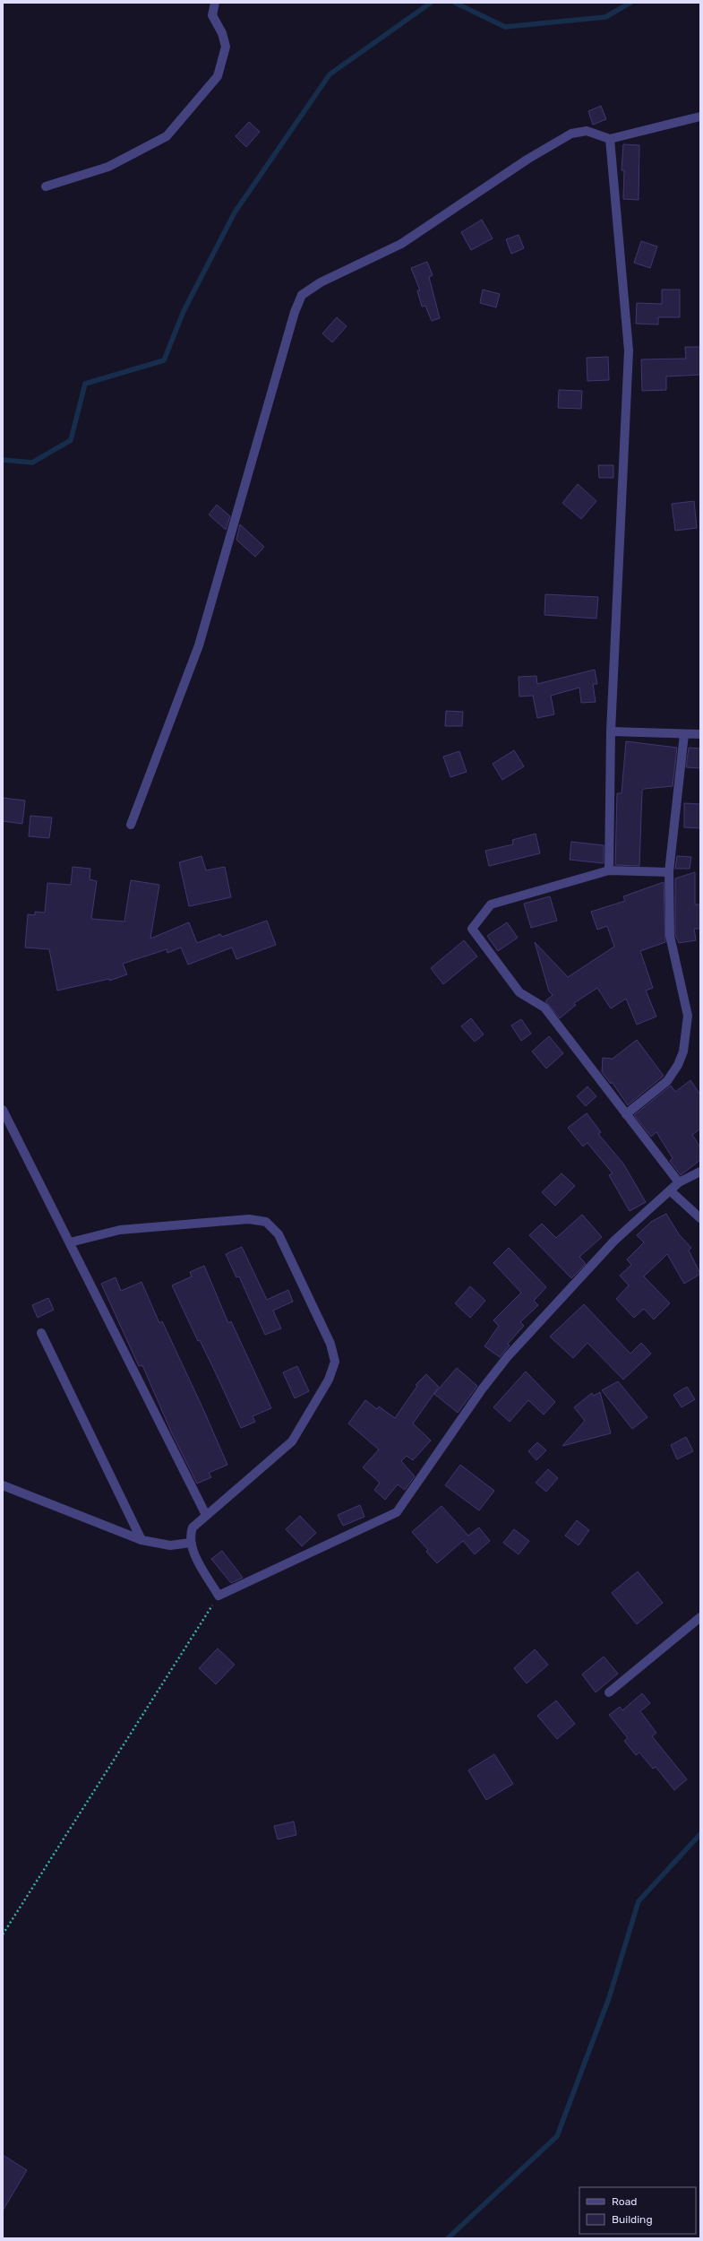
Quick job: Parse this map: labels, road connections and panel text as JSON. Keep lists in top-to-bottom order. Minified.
{"legend":["Road","Building"]}
